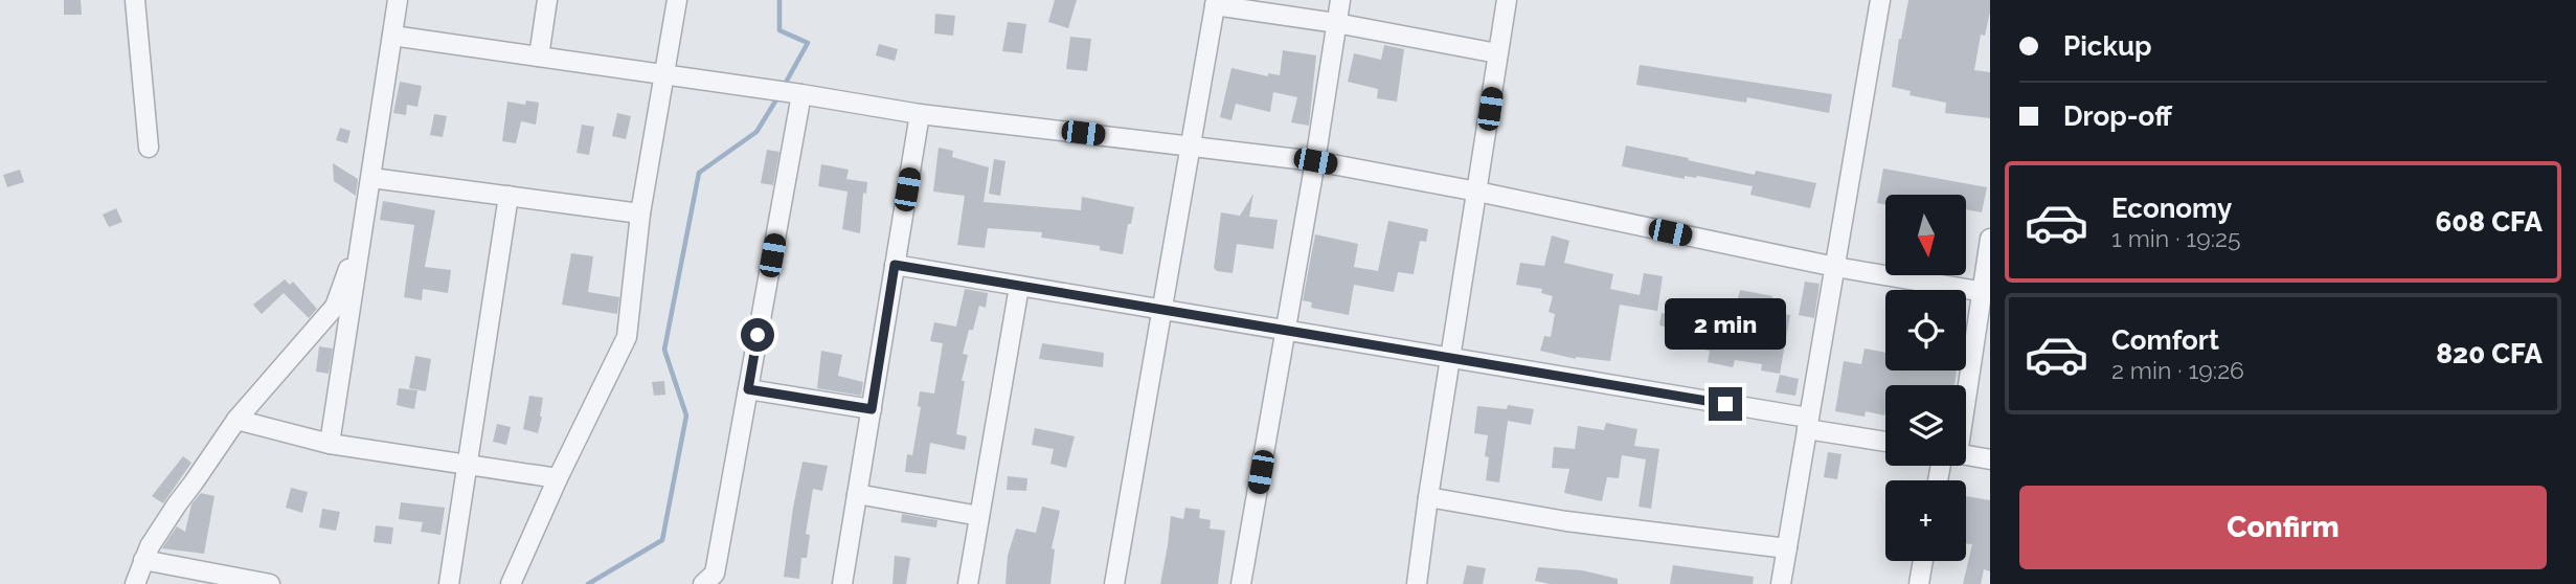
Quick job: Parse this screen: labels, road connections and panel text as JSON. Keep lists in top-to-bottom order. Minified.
{"north":"bottom","page":{"banner":["Pickup","Drop-off"],"list":[{"name":"Economy","note":"1 min · 19:25","value":"608 CFA"},{"name":"Comfort","note":"2 min · 19:26","value":"820 CFA"}],"map_buttons":"+","bubble":"2 min","buttons":"Confirm"}}
